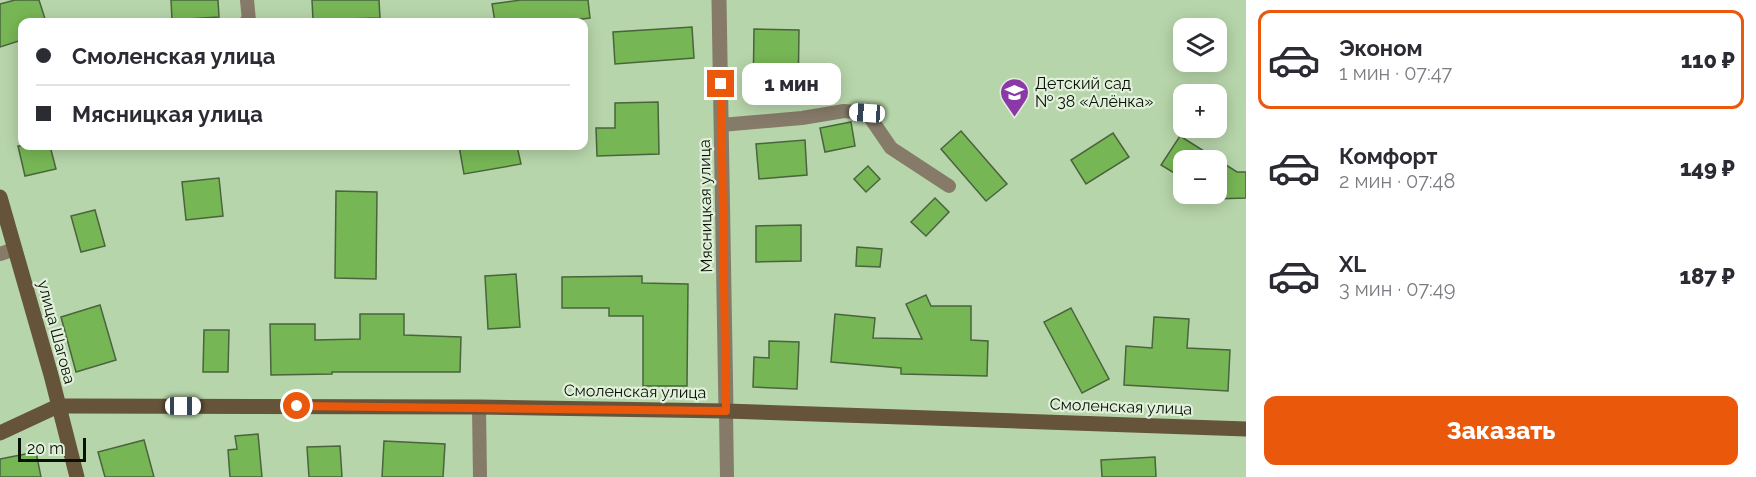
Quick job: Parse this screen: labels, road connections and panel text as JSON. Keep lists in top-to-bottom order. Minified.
{"streets":{"street":["Мясницкая улица","улица Шагова","Смоленская улица"]},"crossings":[["Мясницкая улица","Смоленская улица"],["улица Шагова","Смоленская улица"]],"places":{"school or university":["Детский сад № 38 «Алёнка»"]},"scale_bar":"20 m","page":{"list":[{"name":"Эконом","note":"1 мин · 07:47","value":"110 ₽"},{"name":"Комфорт","note":"2 мин · 07:48","value":"149 ₽"},{"name":"XL","note":"3 мин · 07:49","value":"187 ₽"}],"map_buttons":["+","−"],"banner":["Смоленская улица","Мясницкая улица"],"bubble":"1 мин","buttons":"Заказать","scale":"20 m"}}
